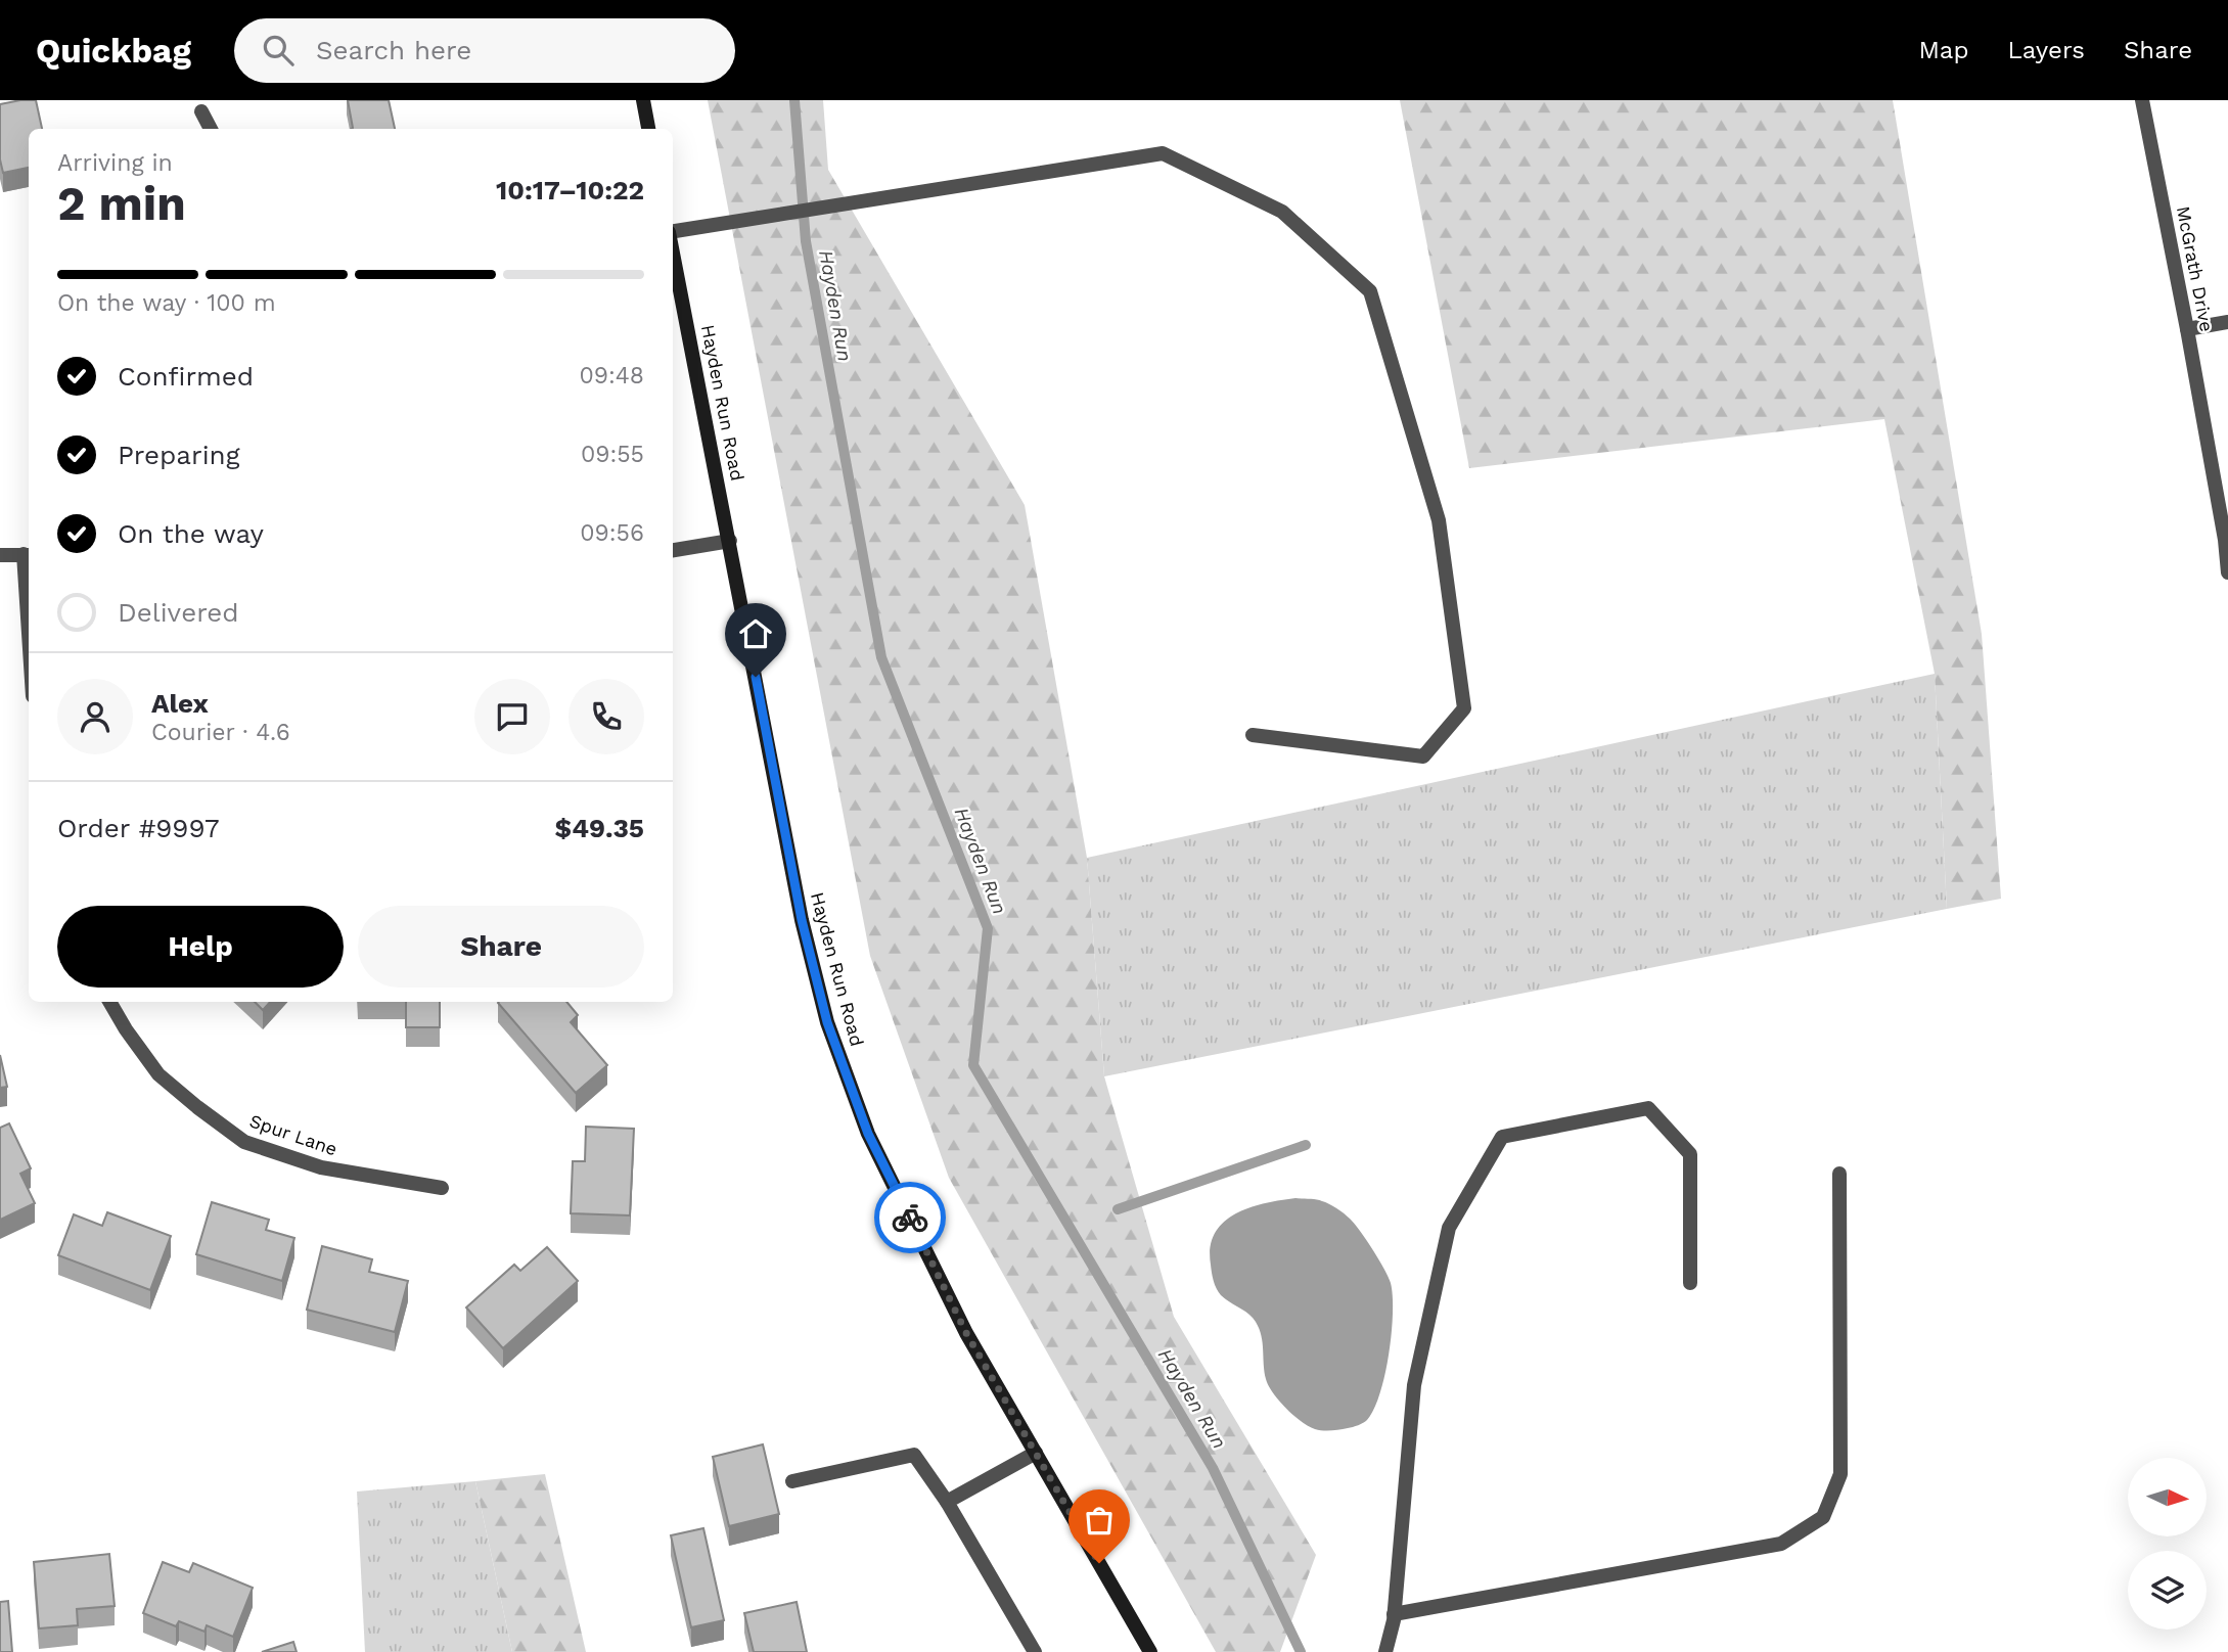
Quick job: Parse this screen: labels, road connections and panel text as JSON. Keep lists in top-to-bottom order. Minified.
{"streets":{"main road":["Hayden Run Road"],"street":["McGrath Drive","Spur Lane"]},"water":["Hayden Run"],"north":"right","page":{"header":"Quickbag","search":"Search here","nav":["Map","Layers","Share"],"heading":["2 min","Arriving in","10:17–10:22"],"panel":["Alex","Courier · 4.6","Order #9997","$49.35"],"bar":"On the way · 100 m","list":[["Confirmed","09:48"],["Preparing","09:55"],["On the way","09:56"],"Delivered"],"buttons":["Help","Share"]}}
